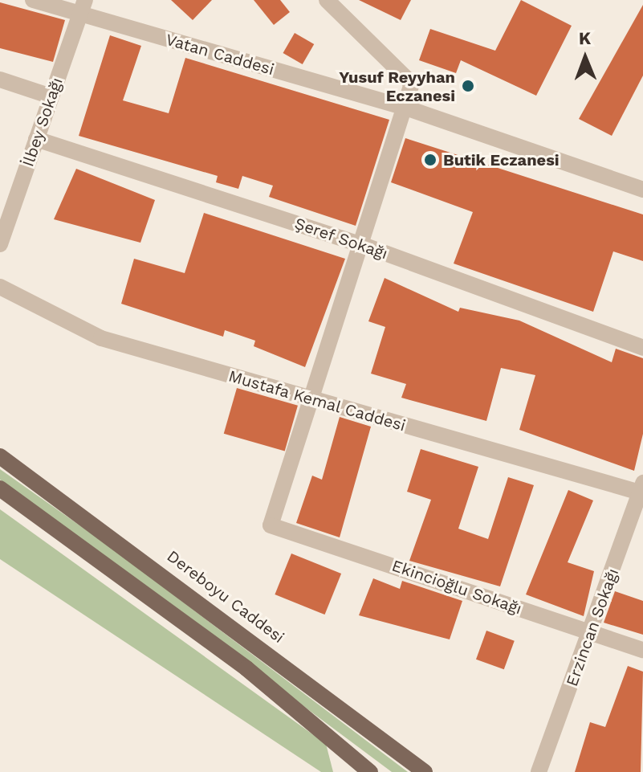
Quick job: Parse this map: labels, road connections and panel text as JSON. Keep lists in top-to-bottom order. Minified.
{"streets":{"main road":["Dereboyu Caddesi"],"street":["Vatan Caddesi","İlbey Sokağı","Şeref Sokağı","Mustafa Kemal Caddesi","Ekincioğlu Sokağı","Erzincan Sokağı"]},"crossings":[["Vatan Caddesi","İlbey Sokağı"],["İlbey Sokağı","Şeref Sokağı"],["Mustafa Kemal Caddesi","Ekincioğlu Sokağı"],["Mustafa Kemal Caddesi","Erzincan Sokağı"],["Ekincioğlu Sokağı","Erzincan Sokağı"]],"places":["Yusuf Reyyhan Eczanesi","Butik Eczanesi"],"north":"top"}
